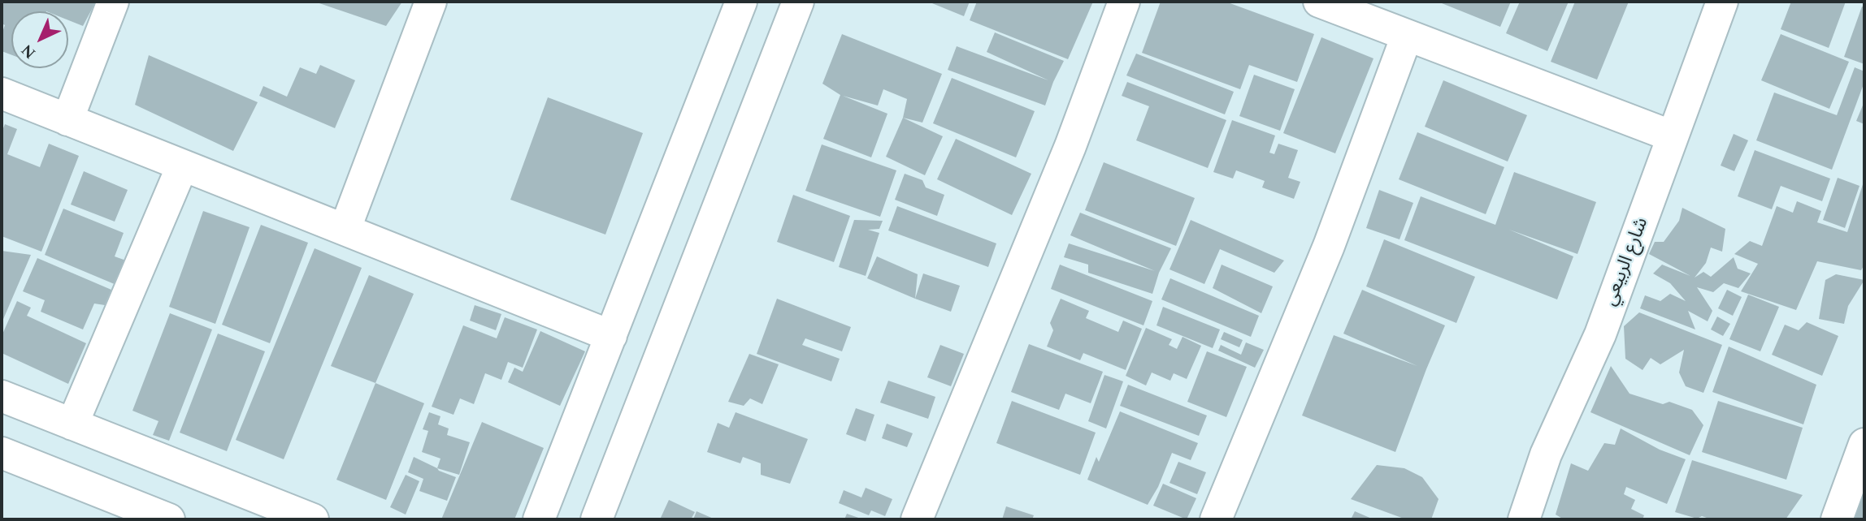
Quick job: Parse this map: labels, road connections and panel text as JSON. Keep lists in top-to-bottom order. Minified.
{"streets":{"street":["شارع الربيعي"]},"north":"bottom left"}
